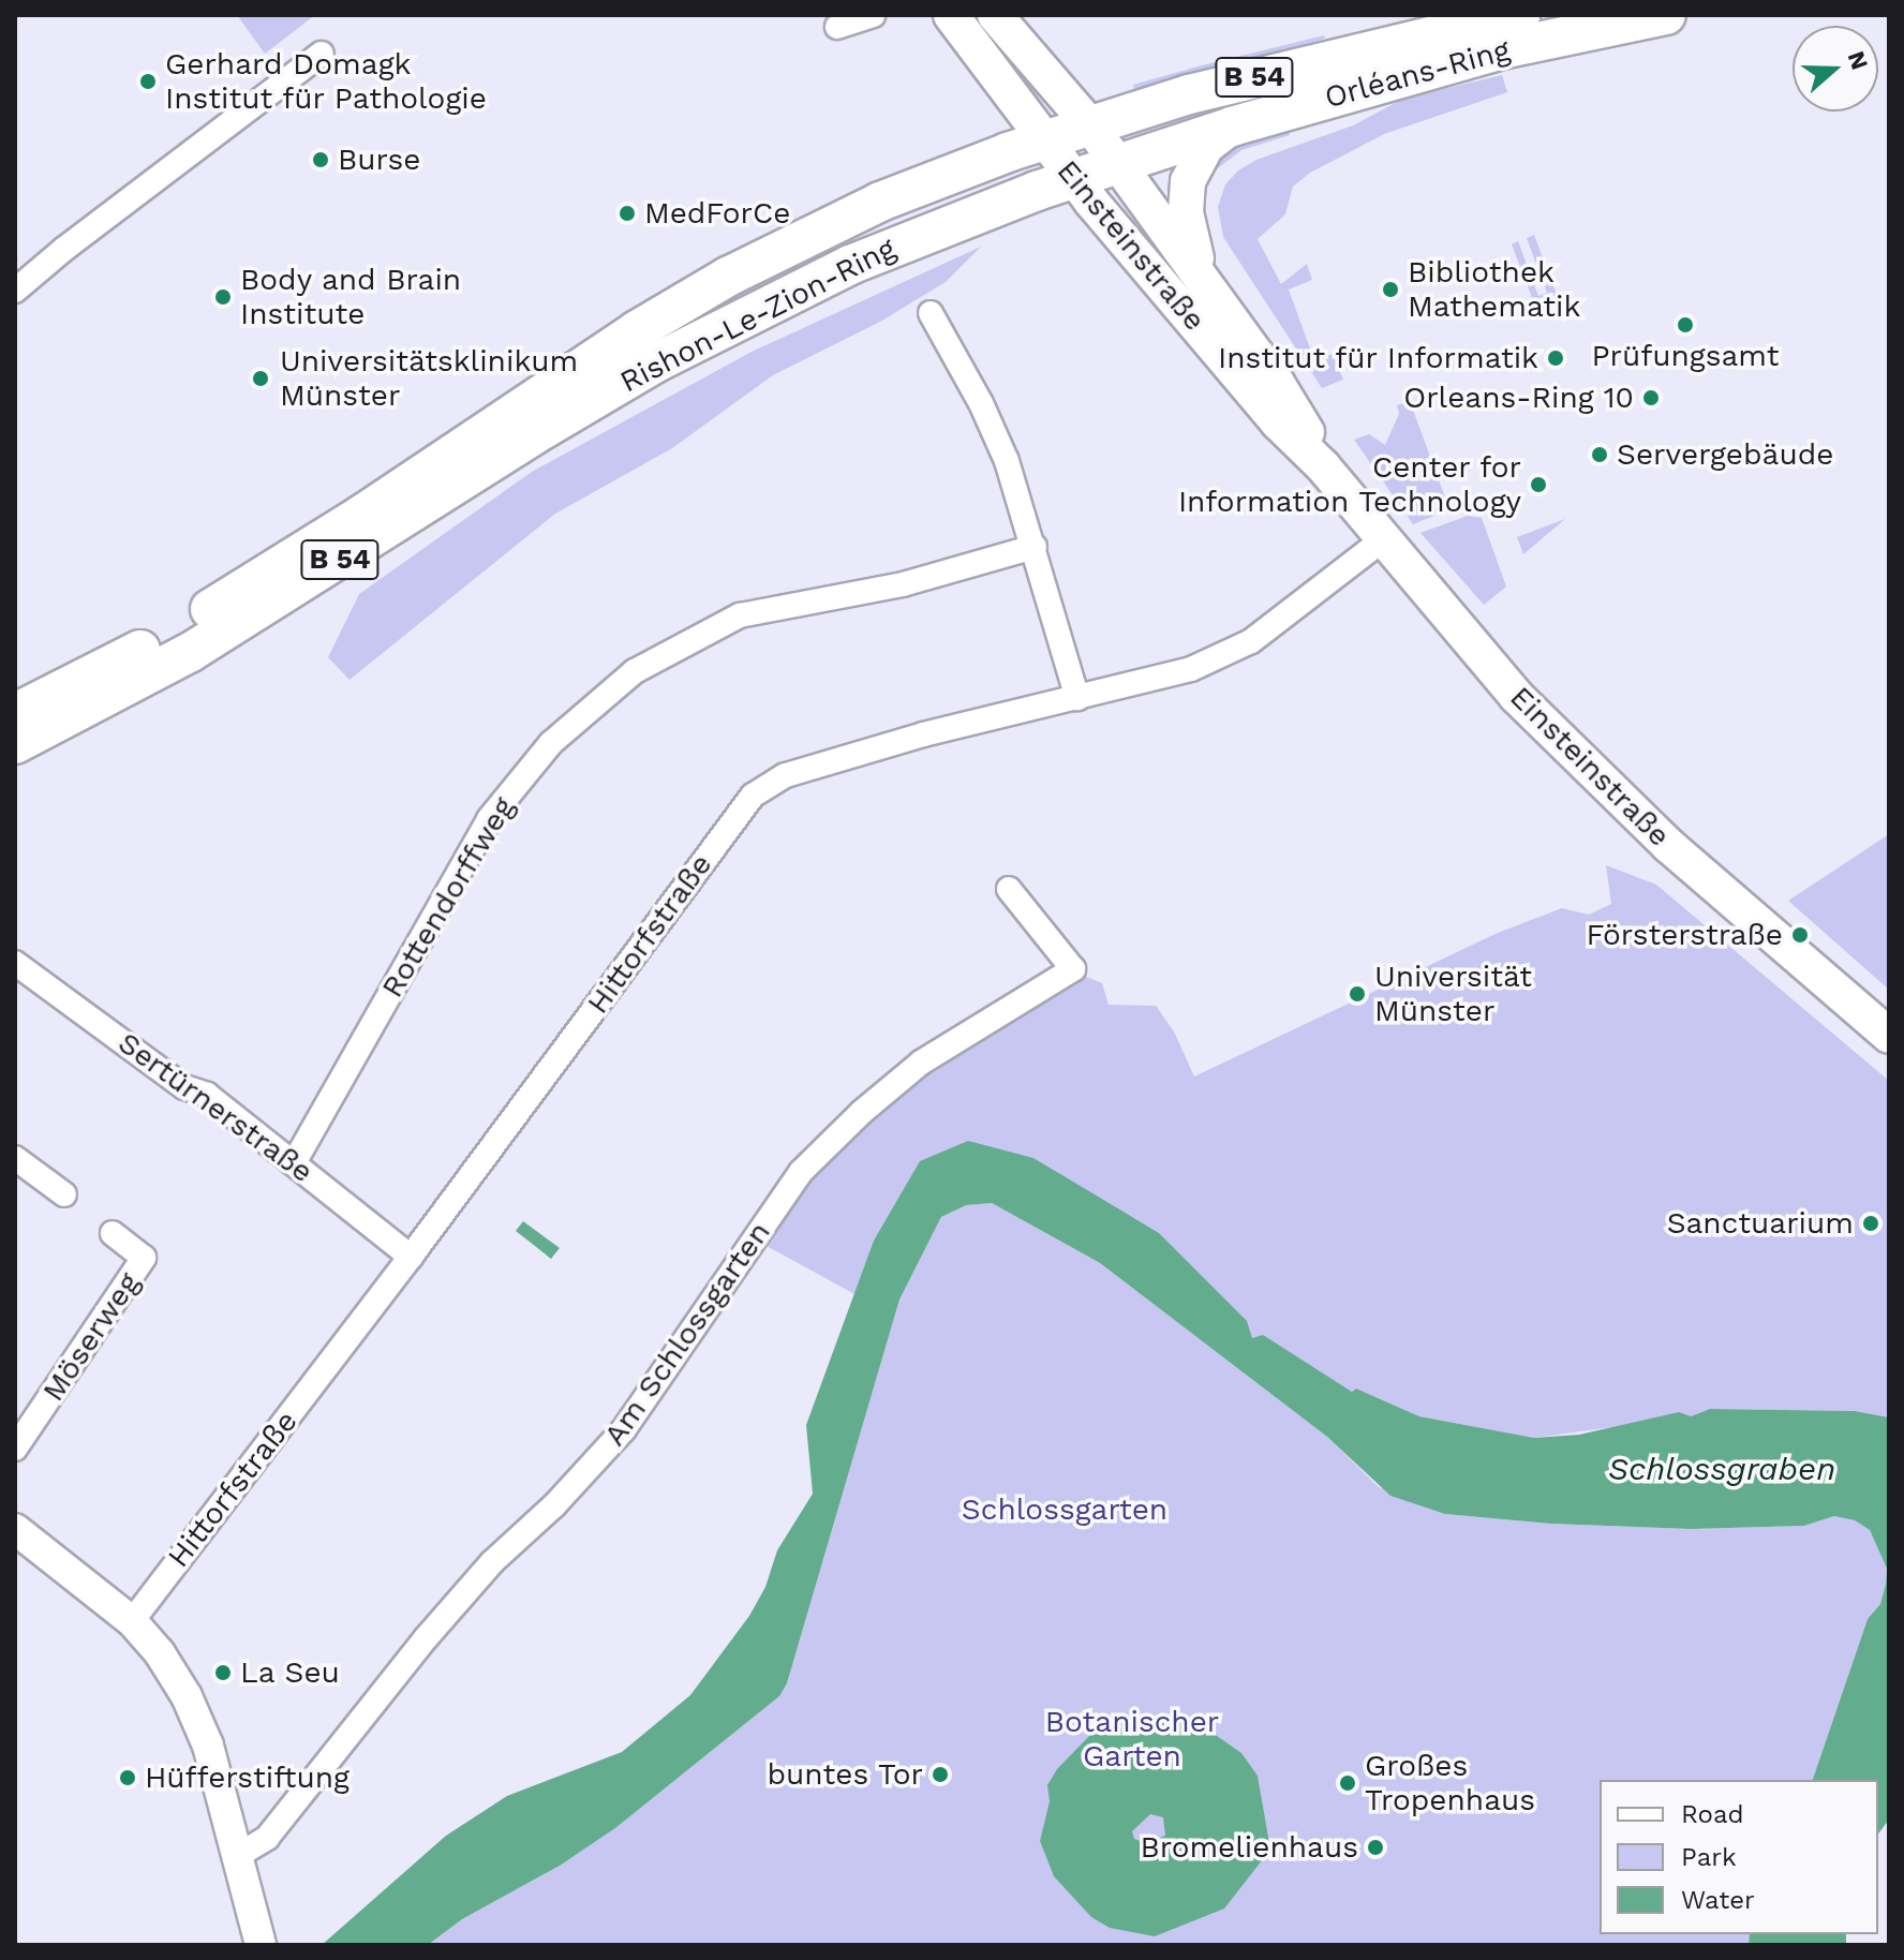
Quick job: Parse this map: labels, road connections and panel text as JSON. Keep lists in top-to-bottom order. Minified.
{"streets":{"main road":["Orléans-Ring","B 54","Einsteinstraße","Rishon-Le-Zion-Ring"],"street":["Rottendorffweg","Hittorfstraße","Sertürnerstraße","Am Schlossgarten","Möserweg"]},"crossings":[["Orléans-Ring","Einsteinstraße"],["Orléans-Ring","Rishon-Le-Zion-Ring"],["Einsteinstraße","Rishon-Le-Zion-Ring"],["Einsteinstraße","Hittorfstraße"],["Rottendorffweg","Sertürnerstraße"],["Hittorfstraße","Sertürnerstraße"]],"water":["Schlossgraben"],"parks":["Schlossgarten","Botanischer Garten"],"places":["Gerhard Domagk Institut für Pathologie","Burse","MedForCe","Bibliothek Mathematik","Body and Brain Institute","Prüfungsamt","Institut für Informatik","Universitätsklinikum Münster","Orleans-Ring 10","Servergebäude","Center for Information Technology","Försterstraße","Universität Münster","Sanctuarium","La Seu","buntes Tor","Hüfferstiftung","Großes Tropenhaus","Bromelienhaus"],"legend":["Road","Park","Water"],"north":"right"}
